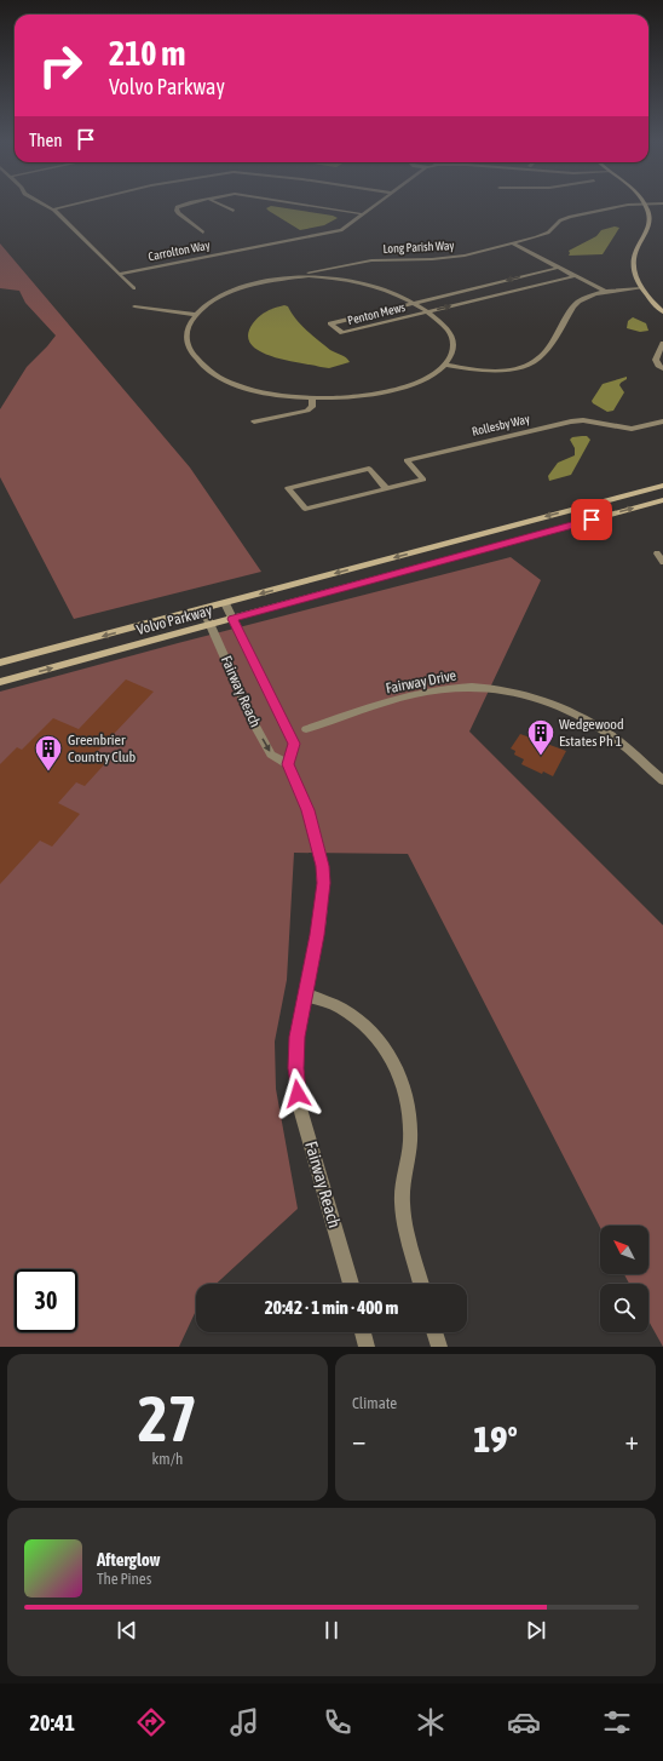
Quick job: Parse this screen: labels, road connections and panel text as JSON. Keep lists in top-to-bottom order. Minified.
{"streets":{"main road":["Volvo Parkway"],"street":["Long Parish Way","Carrolton Way","Penton Mews","Rollesby Way","Fairway Drive","Fairway Reach"]},"crossings":[["Volvo Parkway","Fairway Reach"]],"places":{"building":["Wedgewood Estates Ph 1","Greenbrier Country Club"]},"north":"top left","page":{"turn":["210 m","Volvo Parkway"],"then":"Then","limit":"30","trip":"20:42 · 1 min · 400 m","tile":[["27","km/h"],"Climate"],"heat":["−","19°","+"],"song":["Afterglow","The Pines"],"tabs":"20:41"}}
